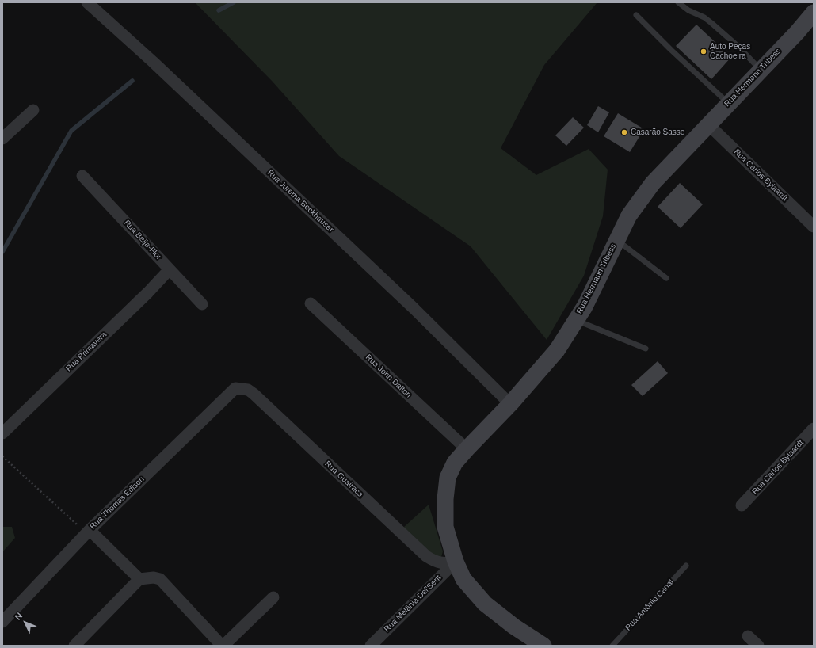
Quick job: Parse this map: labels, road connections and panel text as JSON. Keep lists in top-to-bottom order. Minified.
{"streets":{"main road":["Rua Hermann Tribess"],"street":["Rua Carlos Bylaardt","Rua Jurema Beckhauser","Rua Beija-Flor","Rua Primavera","Rua John Dalton","Rua Guairaca","Rua Thomas Edison","Rua Melânia Del'Sent"],"lane":["Rua Antônio Canal"]},"crossings":[["Rua Hermann Tribess","Rua Carlos Bylaardt"],["Rua Hermann Tribess","Rua Jurema Beckhauser"],["Rua Hermann Tribess","Rua John Dalton"],["Rua Hermann Tribess","Rua Guairaca"],["Rua Hermann Tribess","Rua Melânia Del'Sent"],["Rua Beija-Flor","Rua Primavera"],["Rua Guairaca","Rua Thomas Edison"],["Rua Guairaca","Rua Melânia Del'Sent"]],"places":["Auto Peças Cachoeira","Casarão Sasse"],"north":"top left"}
